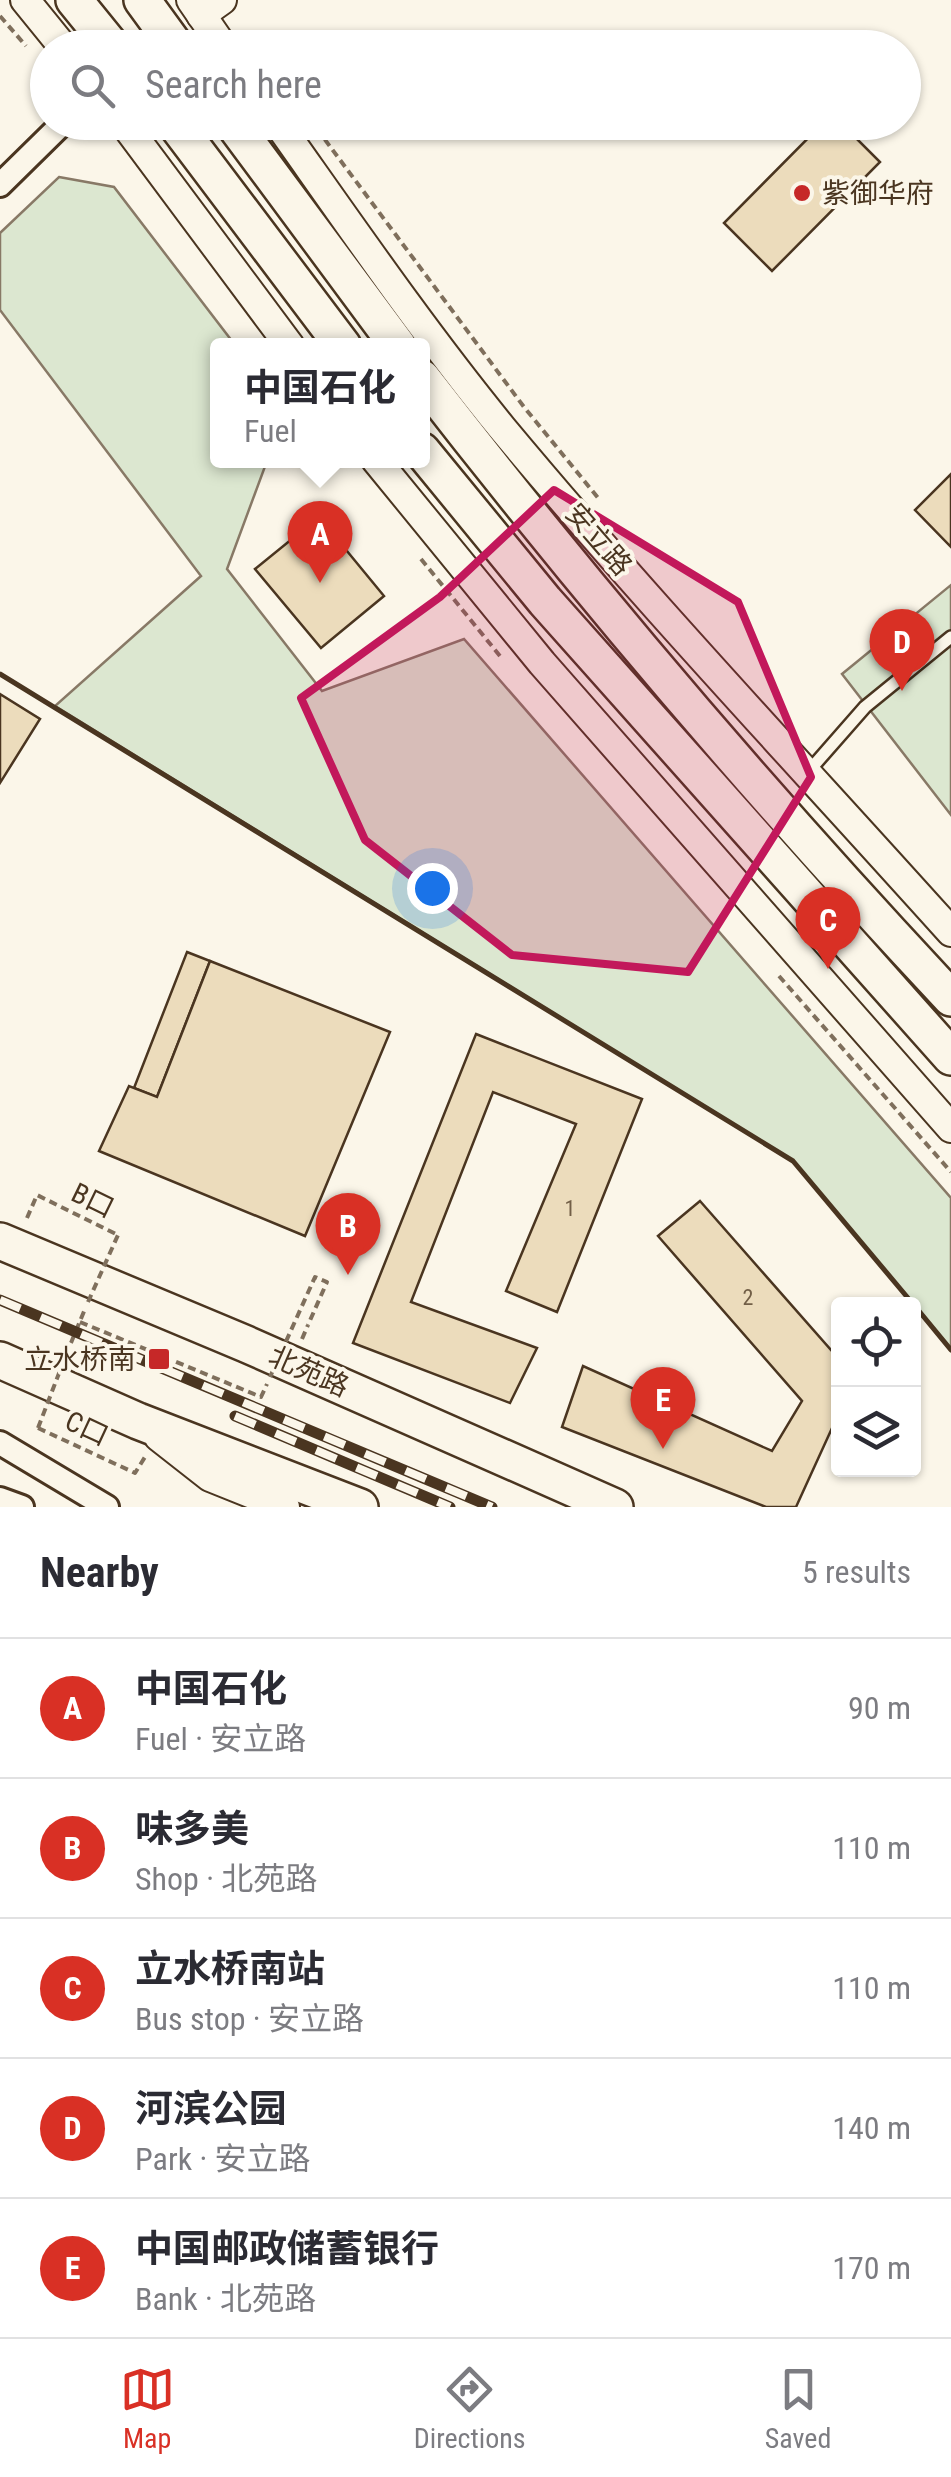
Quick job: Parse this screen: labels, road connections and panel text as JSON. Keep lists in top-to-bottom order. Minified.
{"streets":{"main road":["安立路","北苑路"],"path":["B口","C口"]},"crossings":[["B口","C口"]],"places":{"other":["紫御华府"],"transit":["立水桥南"]},"house_numbers":["1","2"],"page":{"search":"Search here","popup":["中国石化","Fuel"],"pins":["A","D","C","B","E"],"heading":["Nearby","5 results"],"list":[{"mark":"A","name":"中国石化","note":"Fuel · 安立路","value":"90 m"},{"mark":"B","name":"味多美","note":"Shop · 北苑路","value":"110 m"},{"mark":"C","name":"立水桥南站","note":"Bus stop · 安立路","value":"110 m"},{"mark":"D","name":"河滨公园","note":"Park · 安立路","value":"140 m"},{"mark":"E","name":"中国邮政储蓄银行","note":"Bank · 北苑路","value":"170 m"}],"nav":["Map","Directions","Saved"]}}
